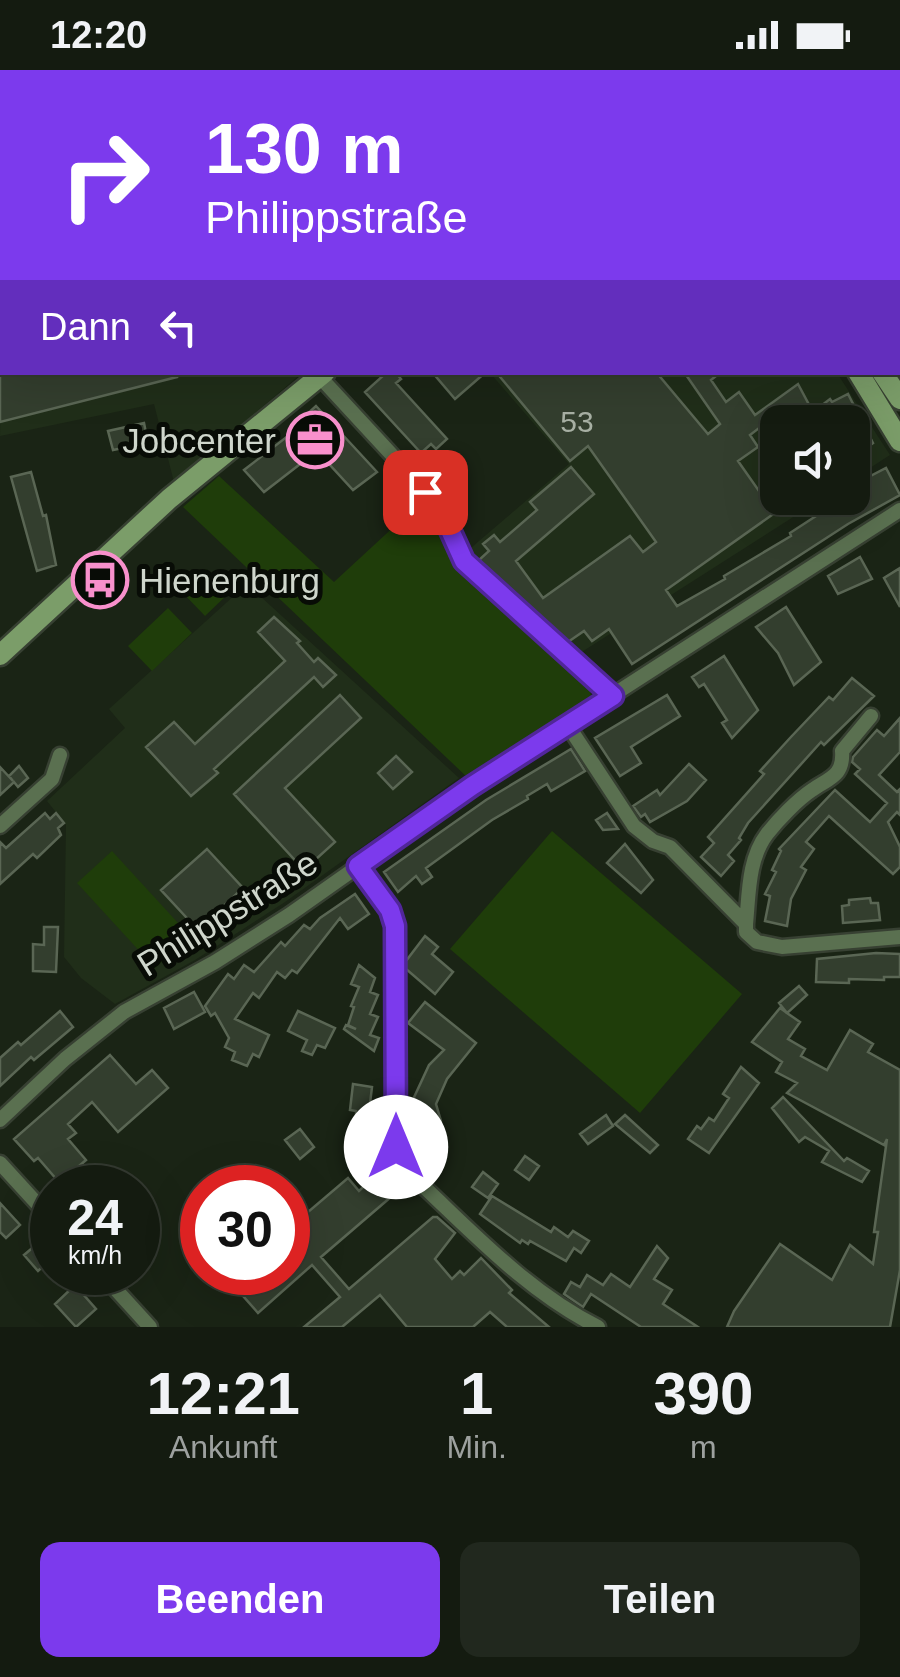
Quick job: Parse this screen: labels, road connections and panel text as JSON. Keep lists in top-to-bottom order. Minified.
{"streets":{"street":["Philippstraße"]},"places":{"office":["Jobcenter"],"bus stop":["Hienenburg"]},"house_numbers":["53"],"page":{"status":"12:20","turn":["130 m","Philippstraße"],"then":"Dann","speed":"24 km/h","limit":"30","eta":["12:21","Ankunft","1","Min.","390","m"],"buttons":["Beenden","Teilen"]}}
